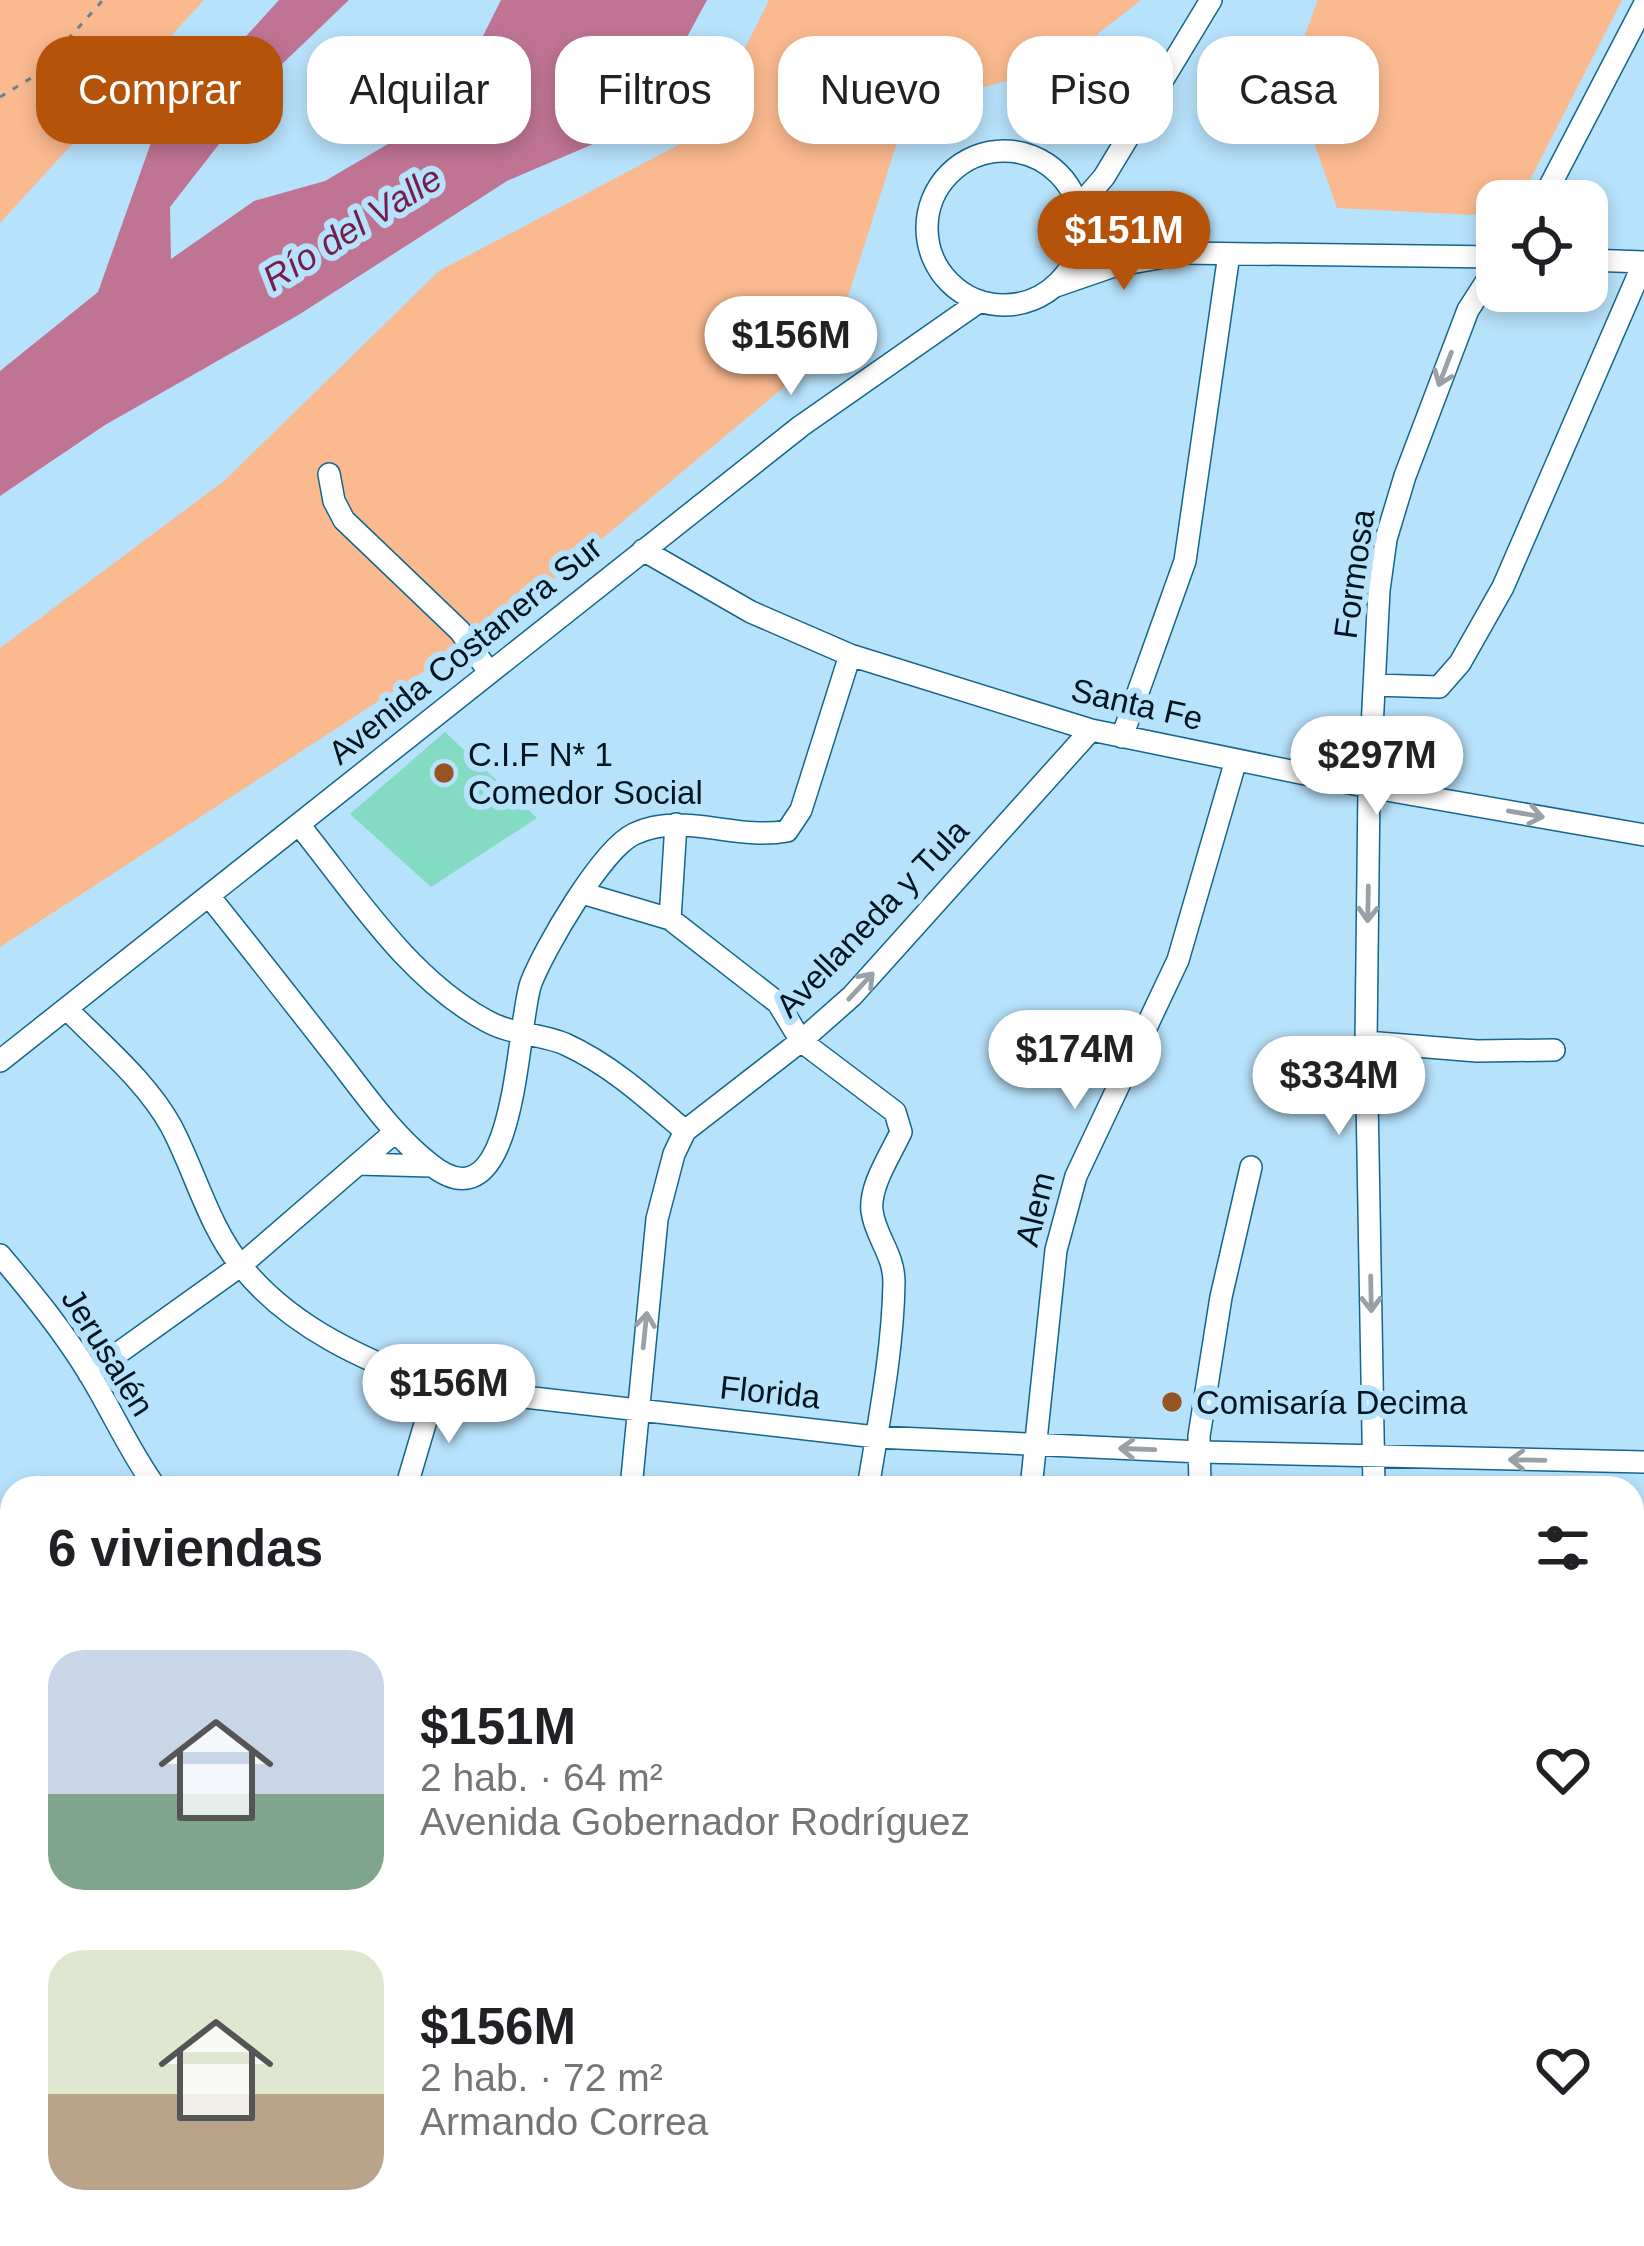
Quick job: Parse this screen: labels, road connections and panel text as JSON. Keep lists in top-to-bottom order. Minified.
{"streets":{"street":["Formosa","Avenida Costanera Sur","Santa Fe","Avellaneda y Tula","Alem","Jerusalén","Florida"]},"crossings":[["Formosa","Santa Fe"],["Formosa","Florida"],["Avenida Costanera Sur","Santa Fe"],["Avenida Costanera Sur","Florida"],["Santa Fe","Avellaneda y Tula"],["Santa Fe","Alem"],["Alem","Florida"]],"one_way":["Formosa","Avellaneda y Tula"],"water":["Río del Valle"],"places":["C.I.F N* 1 Comedor Social","Comisaría Decima"],"page":{"chip":["Comprar","Alquilar","Filtros","Nuevo","Piso","Casa"],"price":["$151M","$156M","$297M","$174M","$334M","$156M"],"heading":"6 viviendas","list":[{"name":"$151M","note":"2 hab. · 64 m² · Avenida Gobernador Rodríguez"},{"name":"$156M","note":"2 hab. · 72 m² · Armando Correa"}]}}
